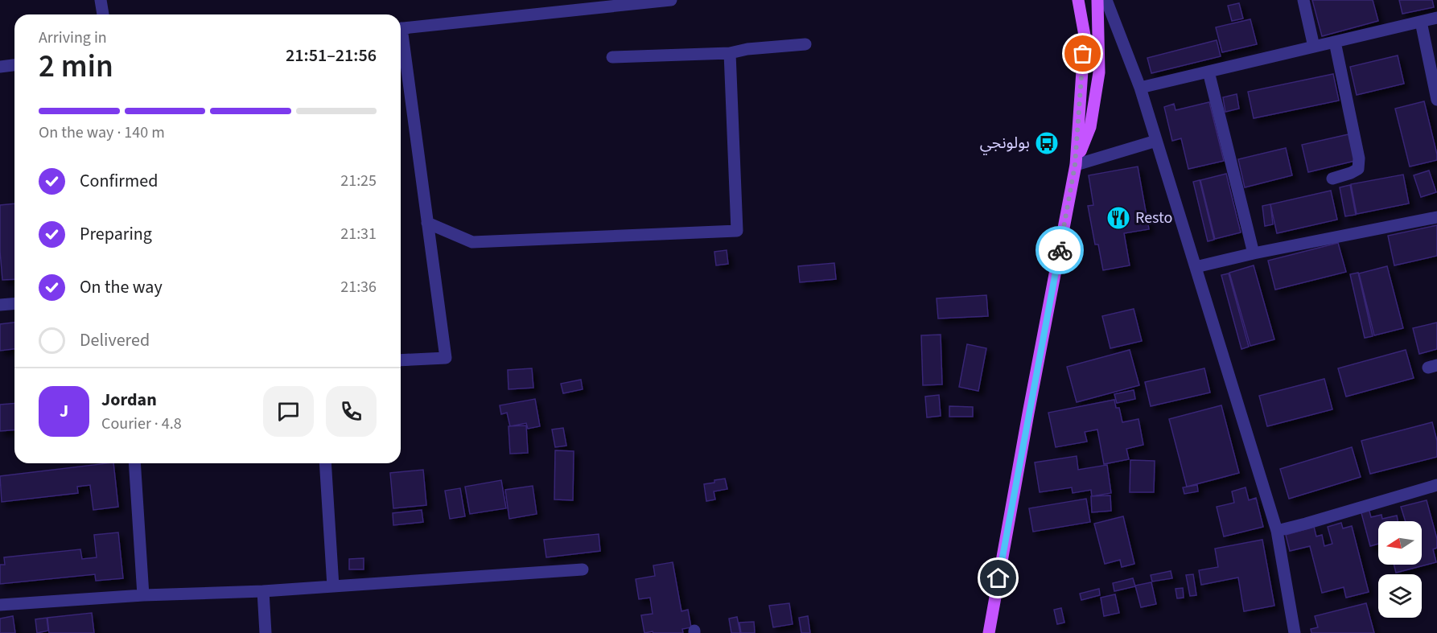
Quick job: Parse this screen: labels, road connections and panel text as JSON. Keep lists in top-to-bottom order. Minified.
{"places":{"bus stop":["بولونجي"],"restaurant":["Resto"]},"north":"left","page":{"heading":["2 min","Arriving in","21:51–21:56"],"panel":["Jordan","Courier · 4.8"],"bar":"On the way · 140 m","list":[["Confirmed","21:25"],["Preparing","21:31"],["On the way","21:36"],"Delivered"],"round":"J"}}
